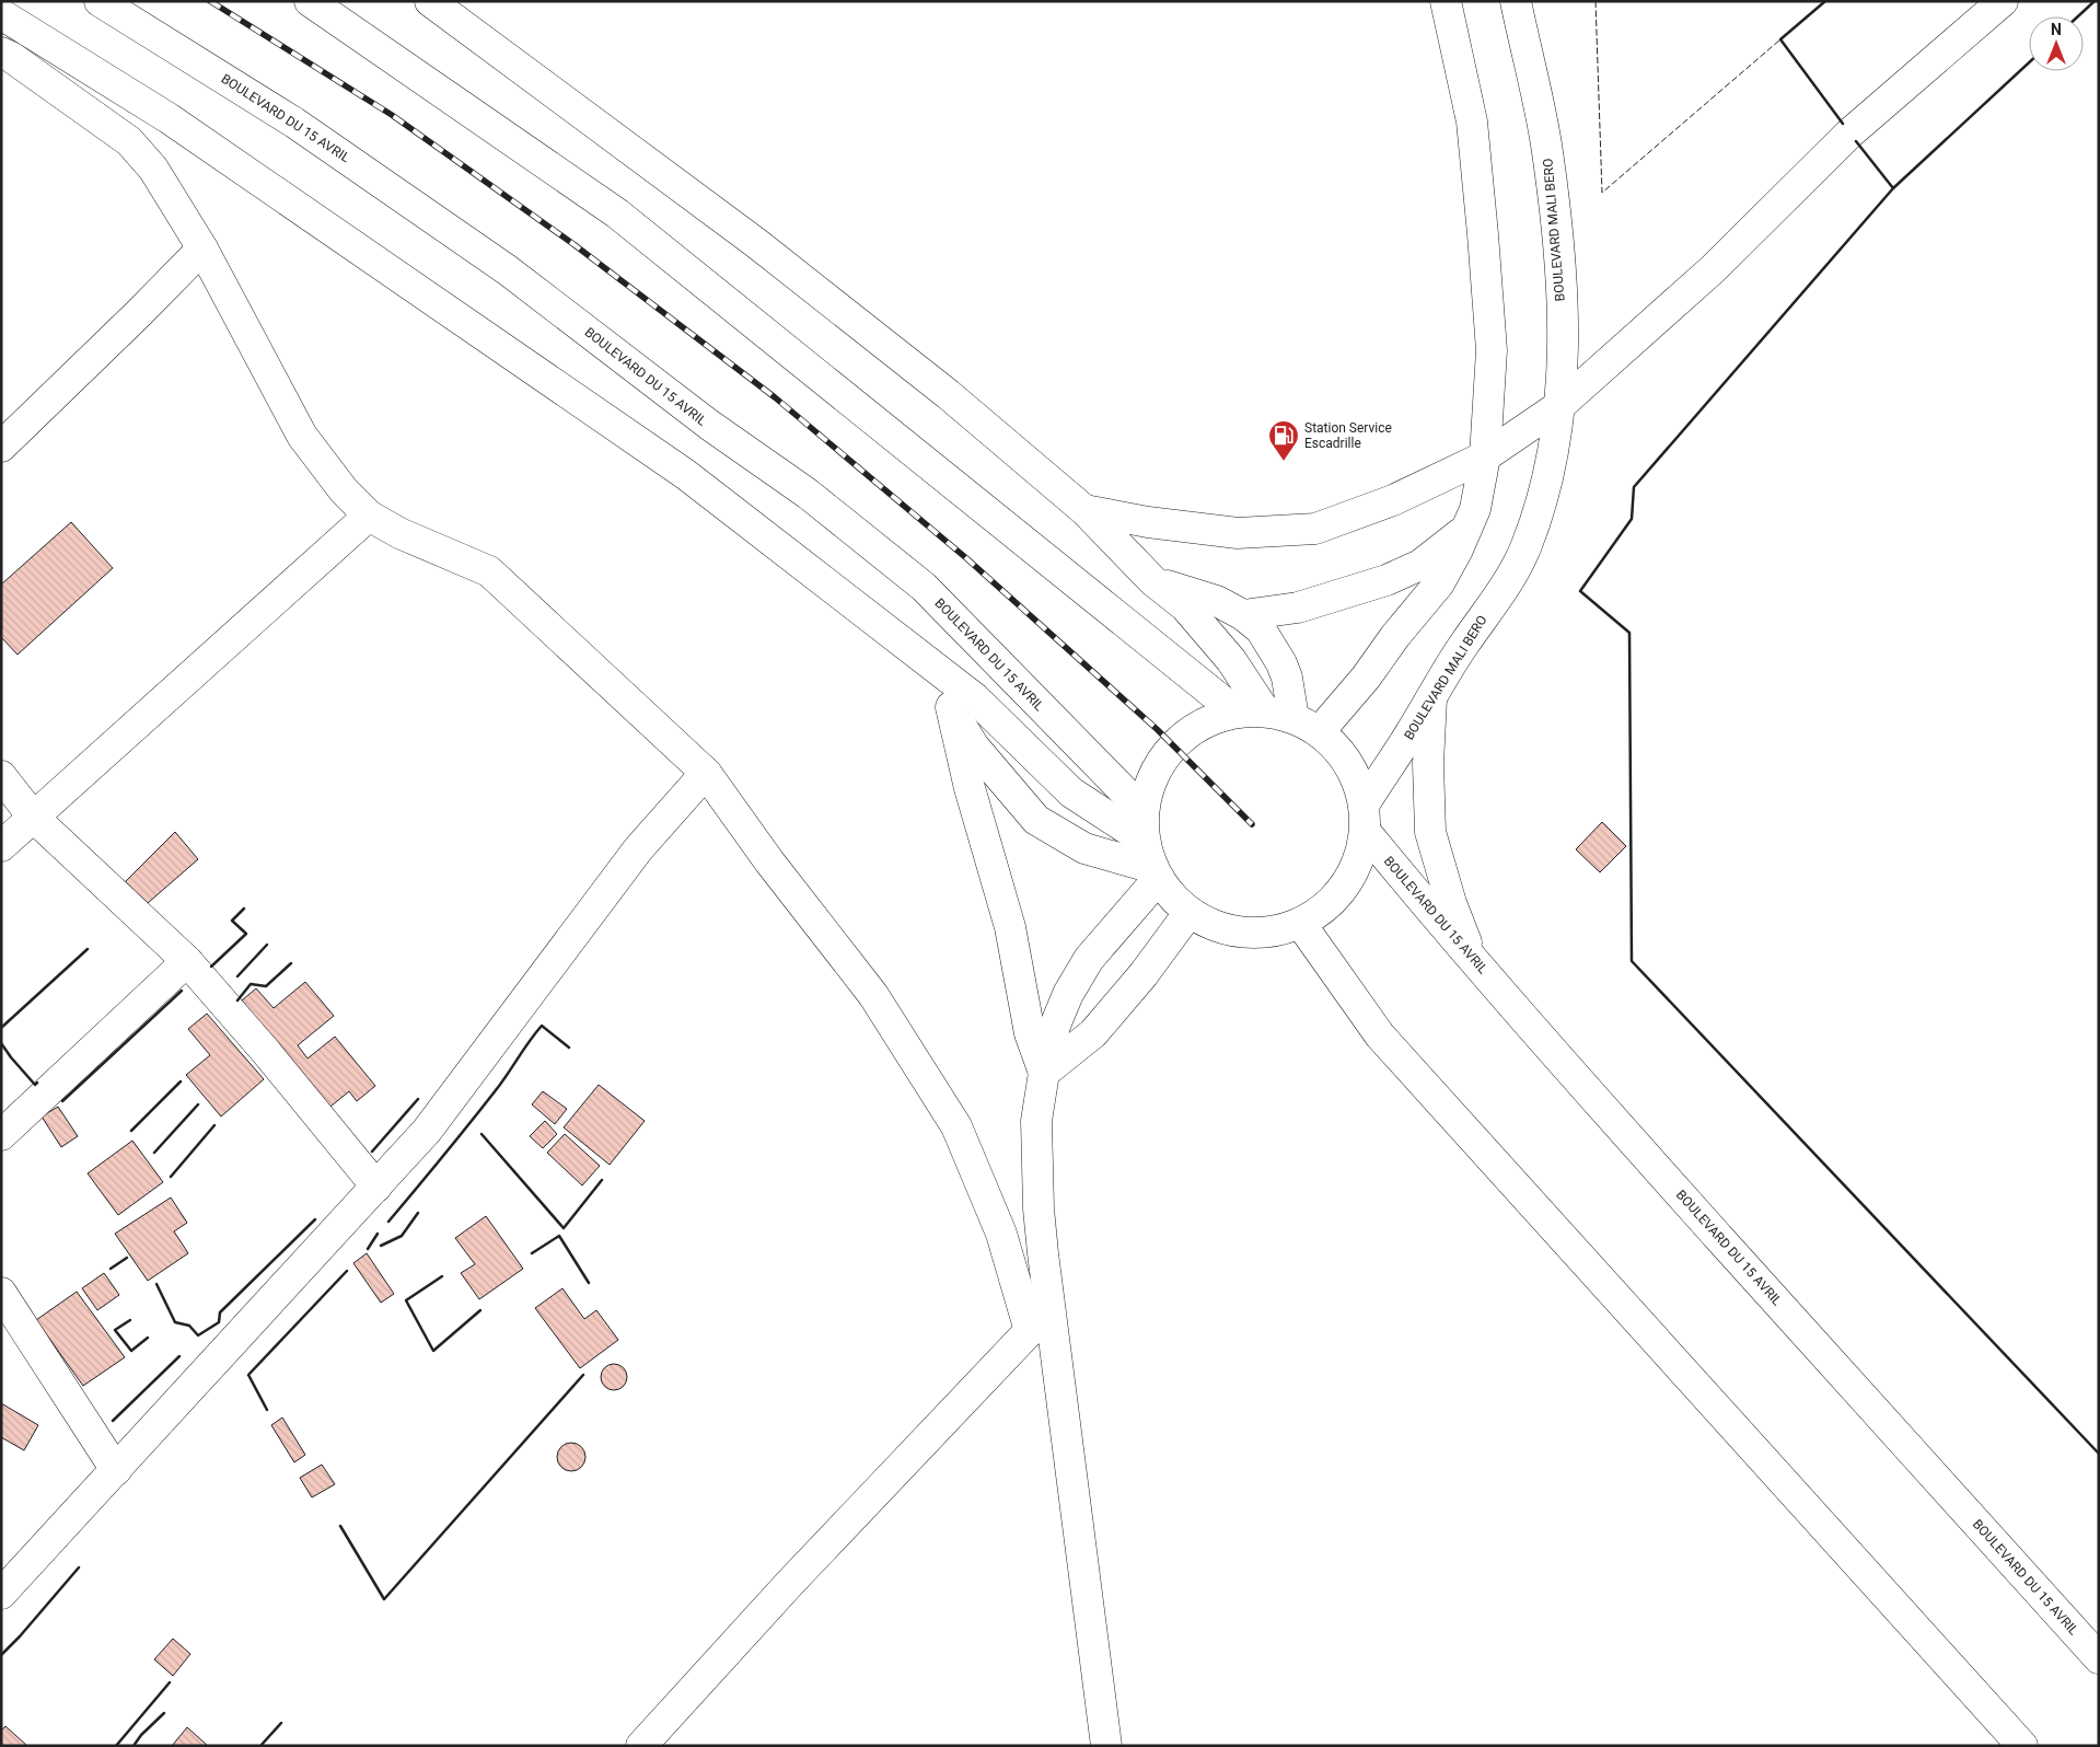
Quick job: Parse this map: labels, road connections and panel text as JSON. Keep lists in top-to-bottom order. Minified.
{"streets":{"main road":["BOULEVARD DU 15 AVRIL","BOULEVARD MALI BERO"]},"crossings":[["BOULEVARD DU 15 AVRIL","BOULEVARD MALI BERO"]],"places":{"fuel station":["Station Service Escadrille"]},"north":"top"}
